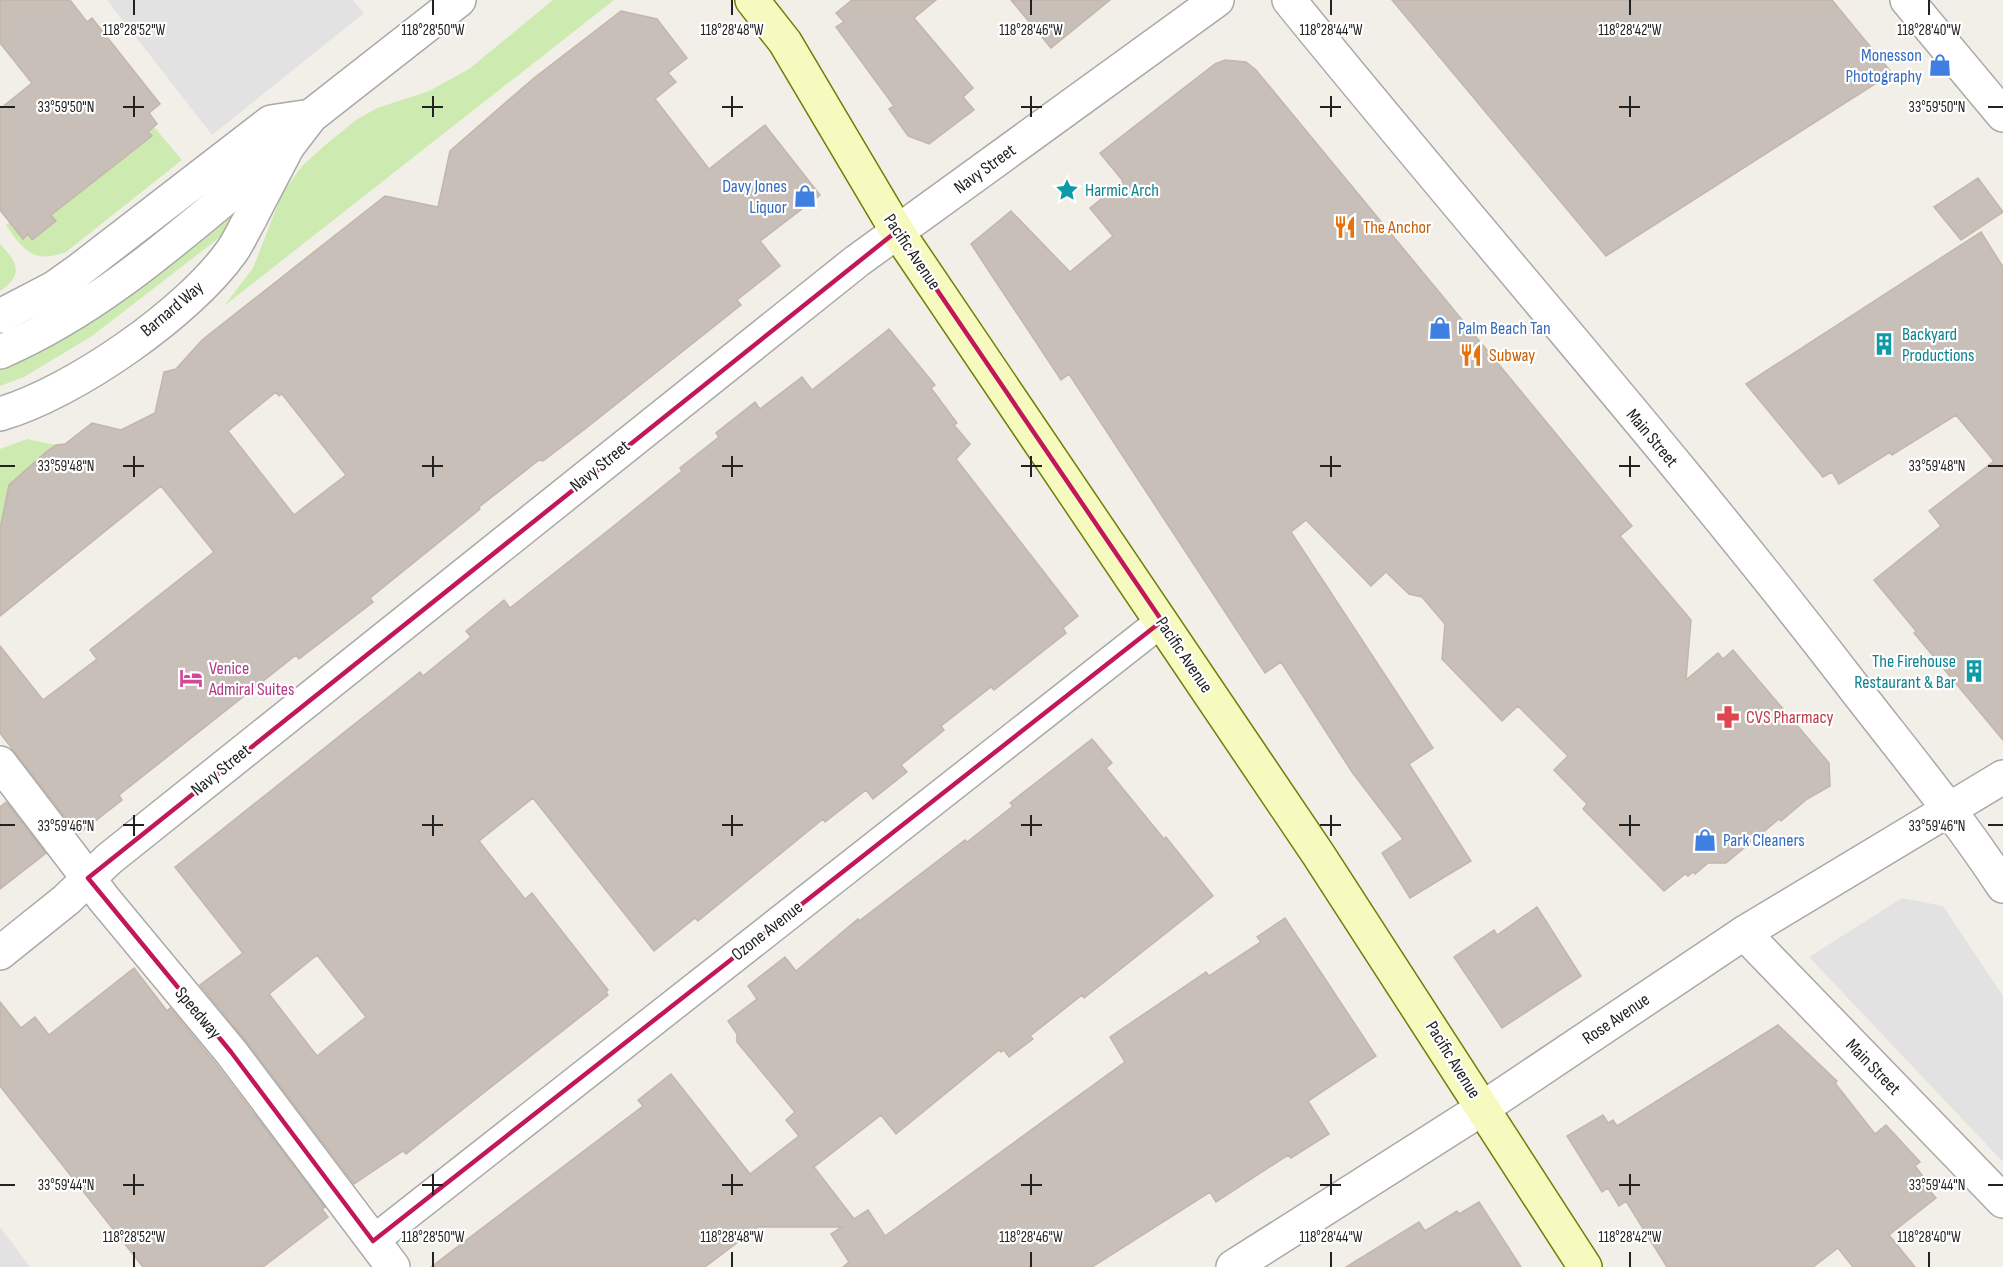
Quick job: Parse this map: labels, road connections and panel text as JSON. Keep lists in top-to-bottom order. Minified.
{"streets":{"main road":["Pacific Avenue"],"street":["Navy Street","Barnard Way","Main Street","Ozone Avenue","Speedway","Rose Avenue"]},"crossings":[["Navy Street","Pacific Avenue"],["Navy Street","Speedway"],["Pacific Avenue","Ozone Avenue"],["Pacific Avenue","Rose Avenue"],["Main Street","Rose Avenue"],["Ozone Avenue","Speedway"]],"places":{"shop":["Monesson Photography","Davy Jones Liquor","Palm Beach Tan","Park Cleaners"],"place":["Harmic Arch"],"restaurant":["The Anchor","Subway"],"building":["Backyard Productions","The Firehouse Restaurant & Bar"],"hotel":["Venice Admiral Suites"],"pharmacy":["CVS Pharmacy"]},"coordinates":["118°28'52\"W","118°28'50\"W","118°28'48\"W","118°28'46\"W","118°28'44\"W","118°28'42\"W","118°28'40\"W","33°59'50\"N","33°59'48\"N","33°59'46\"N","33°59'44\"N"]}
